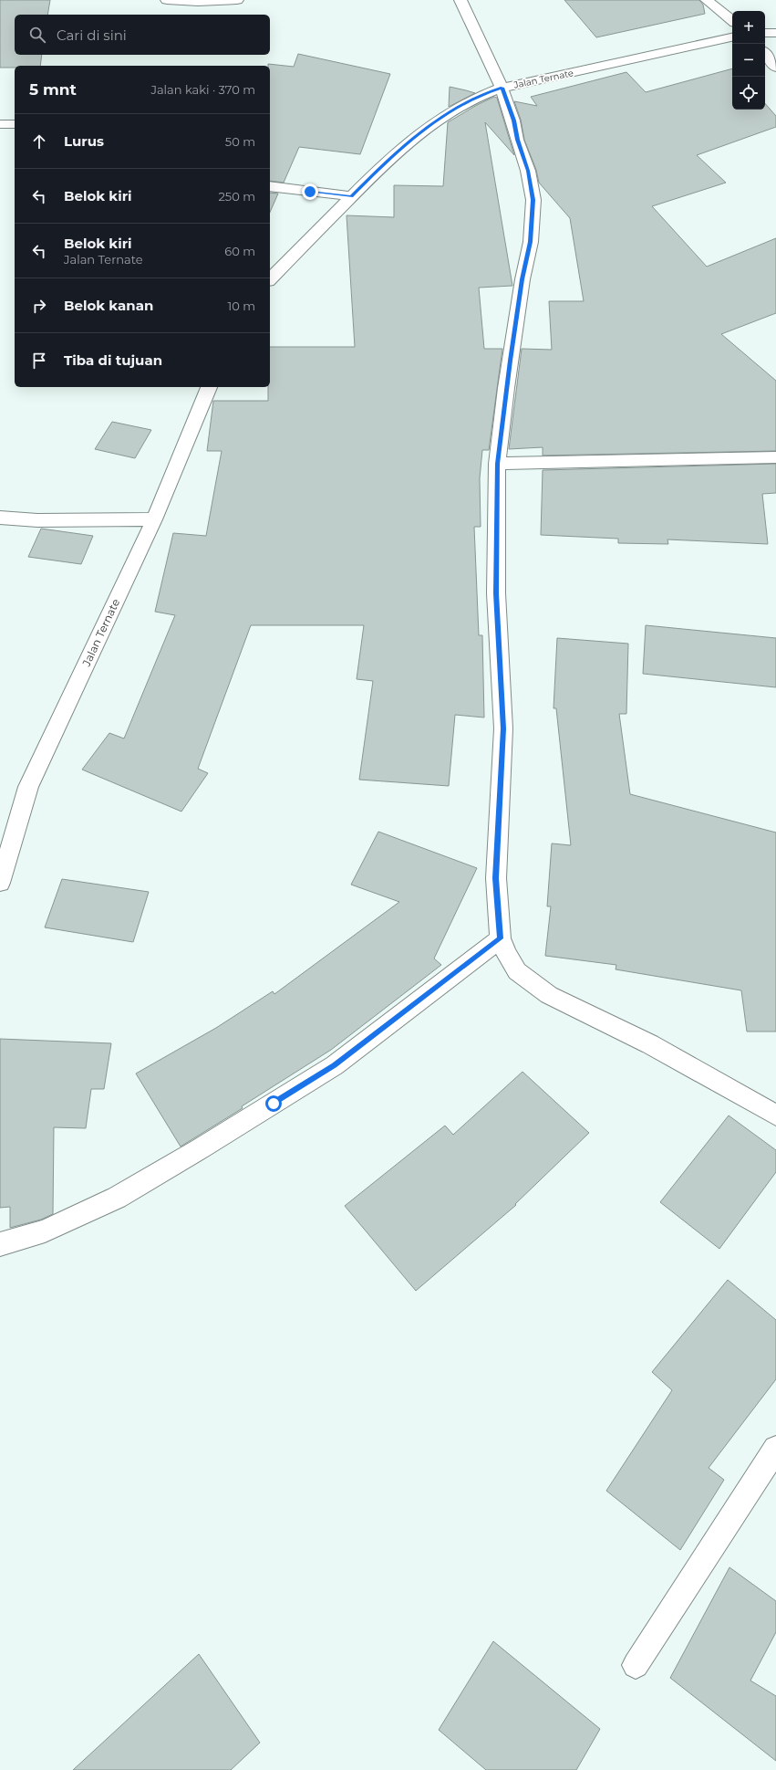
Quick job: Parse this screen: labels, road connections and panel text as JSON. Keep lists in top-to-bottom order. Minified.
{"streets":{"street":["Jalan Ternate"]},"page":{"map_buttons":["+","−"],"search":"Cari di sini","heading":["5 mnt","Jalan kaki · 370 m"],"list":[["Lurus","50 m"],["Belok kiri","250 m"],["Belok kiri","Jalan Ternate","60 m"],["Belok kanan","10 m"],"Tiba di tujuan"]}}
